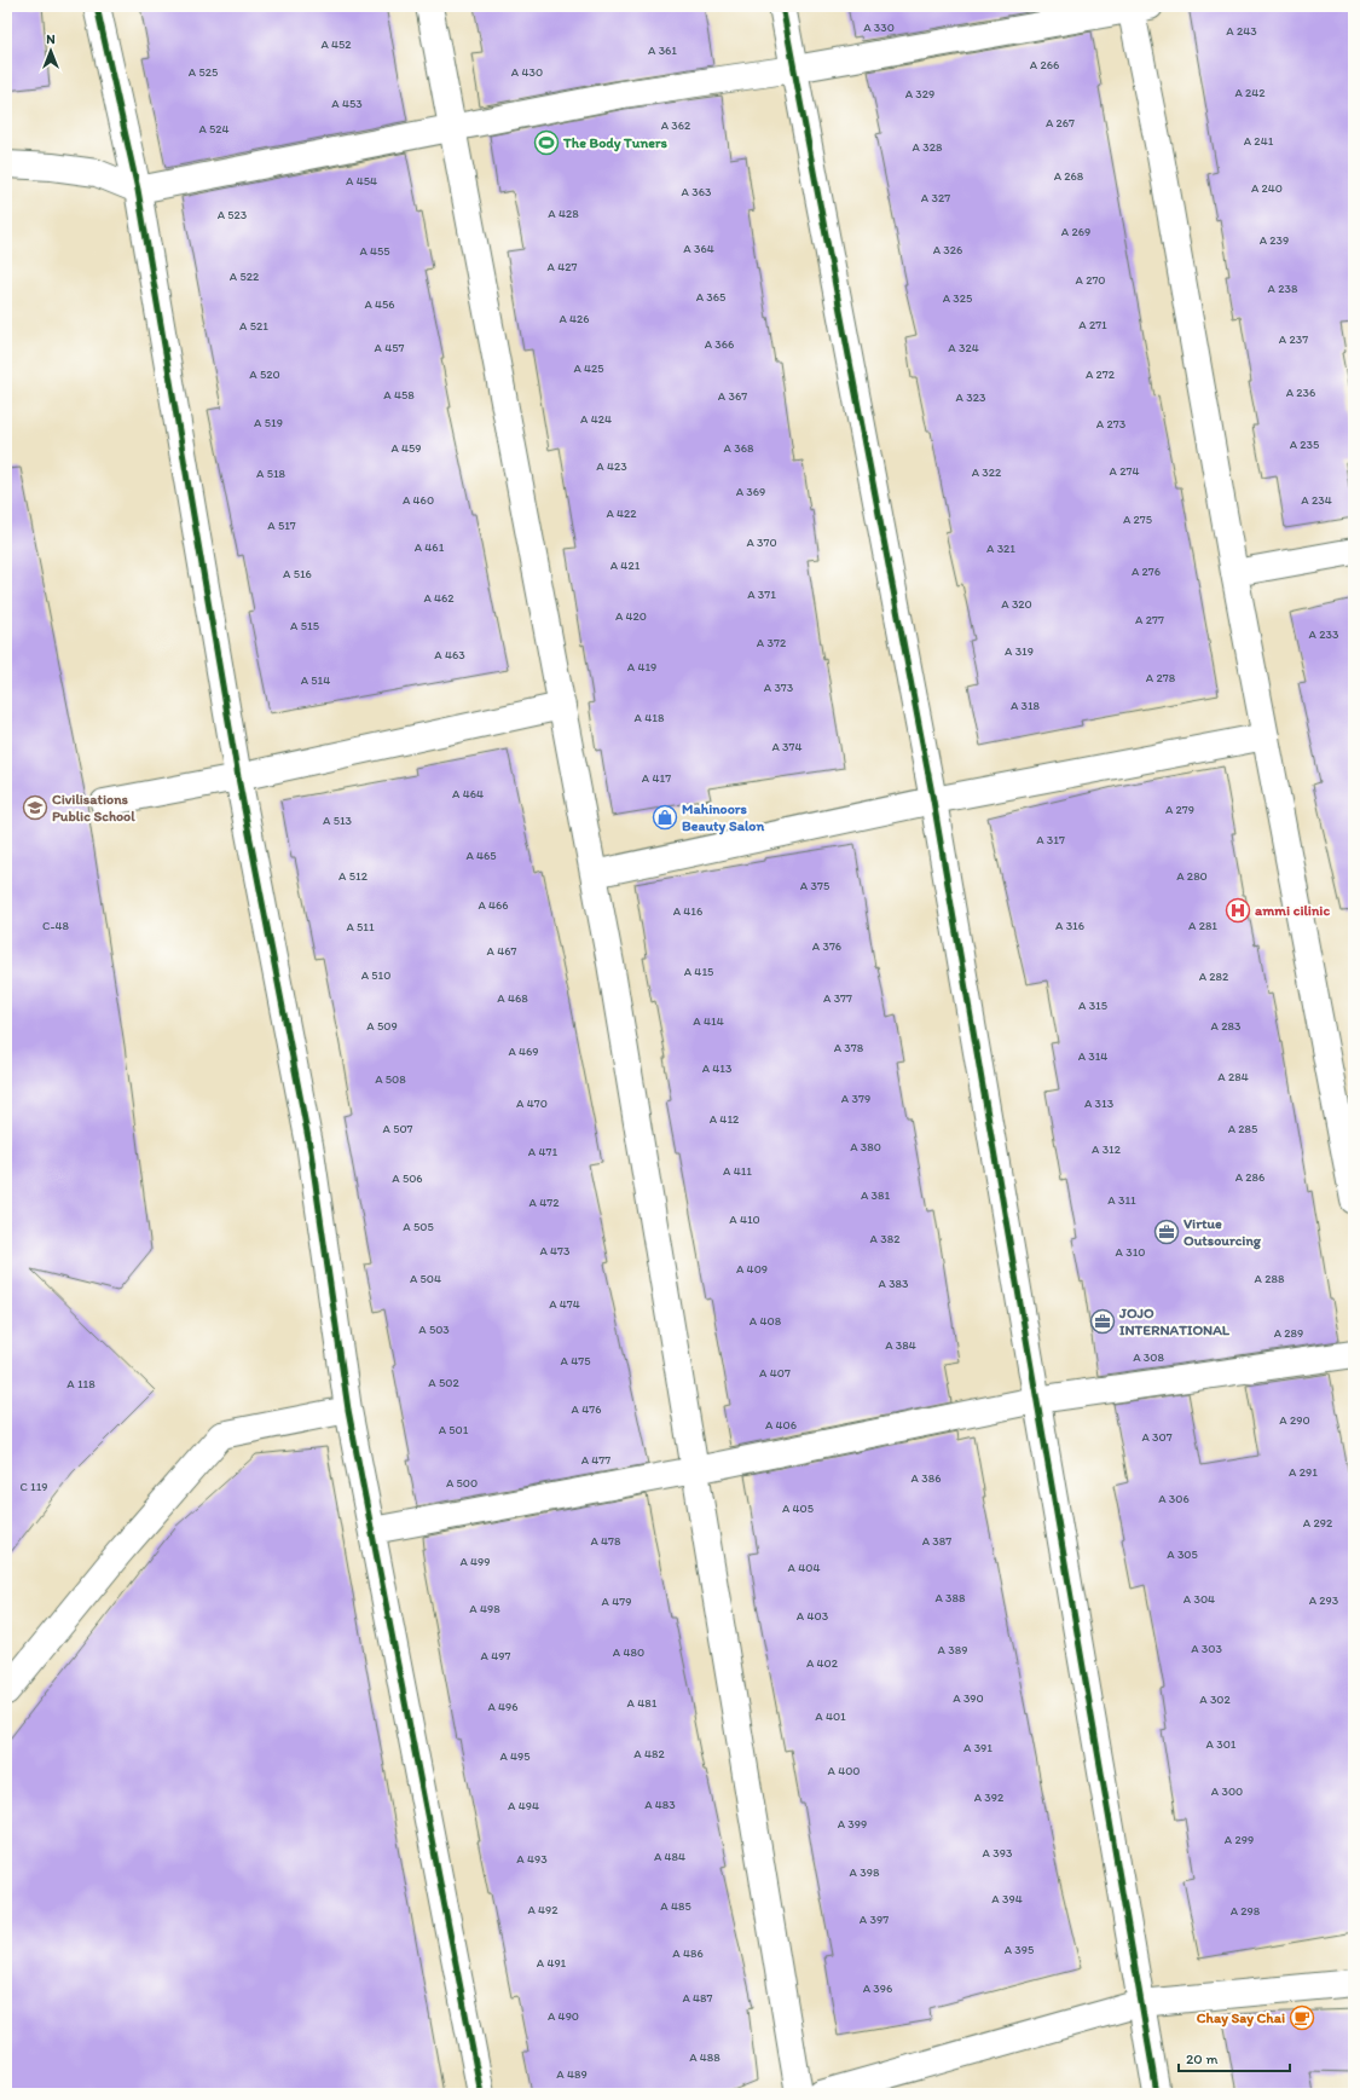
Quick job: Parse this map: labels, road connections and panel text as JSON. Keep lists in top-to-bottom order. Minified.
{"places":{"sports":["The Body Tuners"],"school or university":["Civilisations Public School"],"shop":["Mahinoors Beauty Salon"],"hospital":["ammi cilinic"],"office":["Virtue Outsourcing","JOJO INTERNATIONAL"],"cafe":["Chay Say Chai"]},"house_numbers":["A 330","A 243","A 452","A 361","A 266","A 525","A 430","A 242","A 329","A 453","A 267","A 362","A 524","A 241","A 328","A 268","A 454","A 240","A 363","A 327","A 428","A 523","A 269","A 239","A 364","A 326","A 455","A 427","A 522","A 270","A 238","A 365","A 325","A 456","A 426","A 271","A 521","A 237","A 366","A 457","A 324","A 425","A 520","A 272","A 236","A 458","A 367","A 323","A 424","A 519","A 273","A 235","A 459","A 368","A 423","A 274","A 322","A 518","A 369","A 460","A 234","A 422","A 275","A 517","A 370","A 461","A 321","A 421","A 276","A 516","A 371","A 462","A 320","A 420","A 277","A 515","A 233","A 372","A 319","A 463","A 419","A 278","A 514","A 373","A 318","A 418","A 374","A 417","A 464","A 279","A 513","A 317","A 465","A 512","A 280","A 375","A 466","A 416","C-48","A 316","A 281","A 511","A 376","A 467","A 415","A 510","A 282","A 468","A 377","A 315","A 414","A 509","A 283","A 378","A 469","A 314","A 413","A 284","A 508","A 379","A 470","A 313","A 412","A 507","A 285","A 380","A 312","A 471","A 411","A 286","A 506","A 381","A 311","A 472","A 410","A 505","A 382","A 473","A 310","A 409","A 504","A 288","A 383","A 474","A 408","A 503","A 289","A 384","A 308","A 475","A 407","A 502","A 118","A 476","A 290","A 406","A 501","A 307","A 477","A 291","A 386","A 500","C 119","A 306","A 405","A 292","A 478","A 387","A 305","A 499","A 404","A 388","A 304","A 293","A 479","A 498","A 403","A 303","A 389","A 480","A 497","A 402","A 390","A 302","A 481","A 496","A 401","A 301","A 391","A 482","A 495","A 400","A 300","A 392","A 483","A 494","A 399","A 299","A 393","A 484","A 493","A 398","A 394","A 485","A 492","A 298","A 397","A 395","A 486","A 491","A 396","A 487","A 490","A 488","A 489"],"scale_bar":"20 m","north":"top"}
